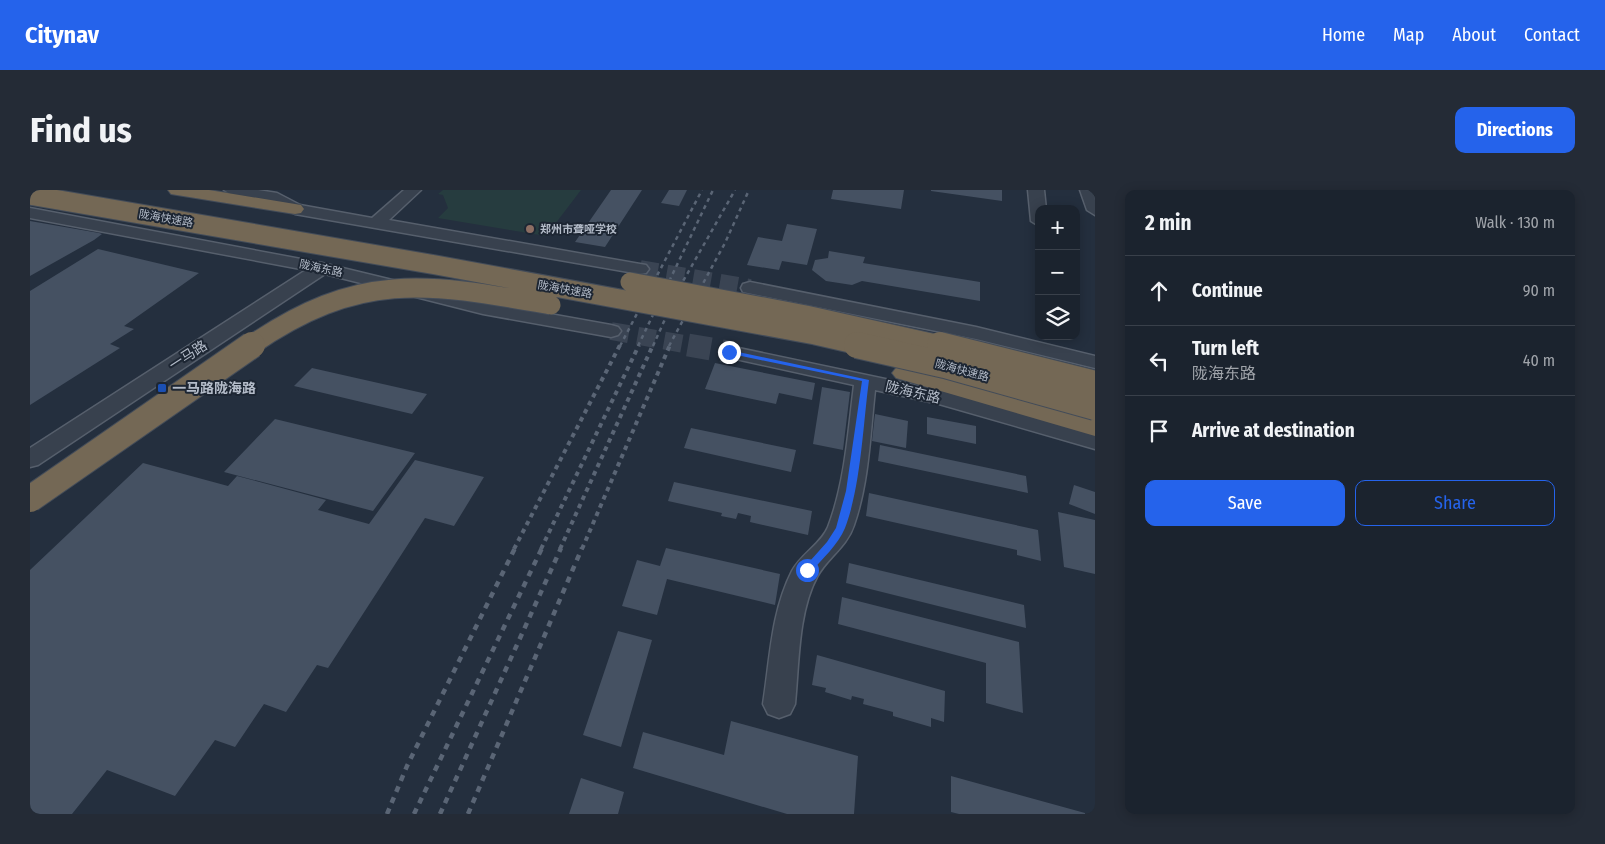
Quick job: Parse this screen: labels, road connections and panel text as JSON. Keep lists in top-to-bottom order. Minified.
{"streets":{"highway":["陇海快速路"],"street":["陇海东路","一马路"]},"crossings":[["陇海快速路","陇海东路"],["陇海东路","一马路"]],"places":{"other":["郑州市聋哑学校"],"transit":["一马路陇海路"]},"page":{"header":"Citynav","nav":["Home","Map","About","Contact"],"buttons":["Directions",["Save","Share"]],"title":"Find us","heading":["2 min","Walk · 130 m"],"map_buttons":["+","−"],"list":[["Continue","90 m"],["Turn left","陇海东路","40 m"],"Arrive at destination"]}}
